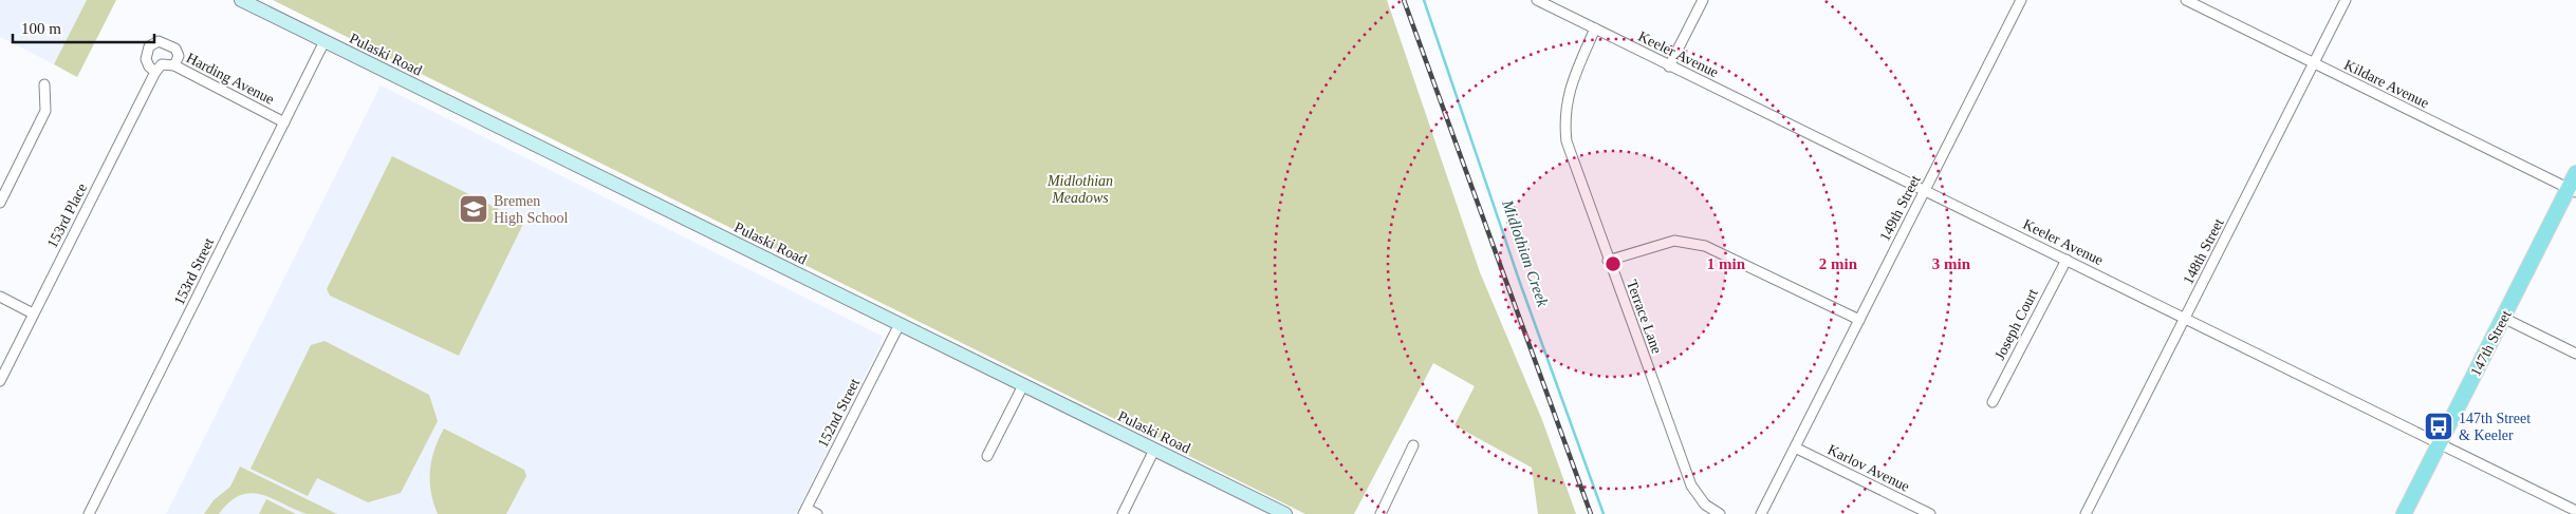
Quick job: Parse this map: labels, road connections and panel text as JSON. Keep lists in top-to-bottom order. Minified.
{"streets":{"main road":["Pulaski Road","147th Street"],"street":["Keeler Avenue","Harding Avenue","Kildare Avenue","149th Street","153rd Place","148th Street","153rd Street","Terrace Lane","Joseph Court","152nd Street","Karlov Avenue"]},"crossings":[["Pulaski Road","153rd Street"],["Pulaski Road","152nd Street"],["Keeler Avenue","149th Street"],["Keeler Avenue","148th Street"],["Keeler Avenue","Terrace Lane"],["Keeler Avenue","Joseph Court"],["Keeler Avenue","147th Street"],["Harding Avenue","153rd Place"],["Harding Avenue","153rd Street"],["Kildare Avenue","148th Street"],["Kildare Avenue","147th Street"],["149th Street","Karlov Avenue"]],"water":["Midlothian Creek"],"parks":["Midlothian Meadows"],"places":{"school or university":["Bremen High School"],"bus stop":["147th Street & Keeler"]},"scale_bar":"100 m","rings":["1 min","2 min","3 min"]}
